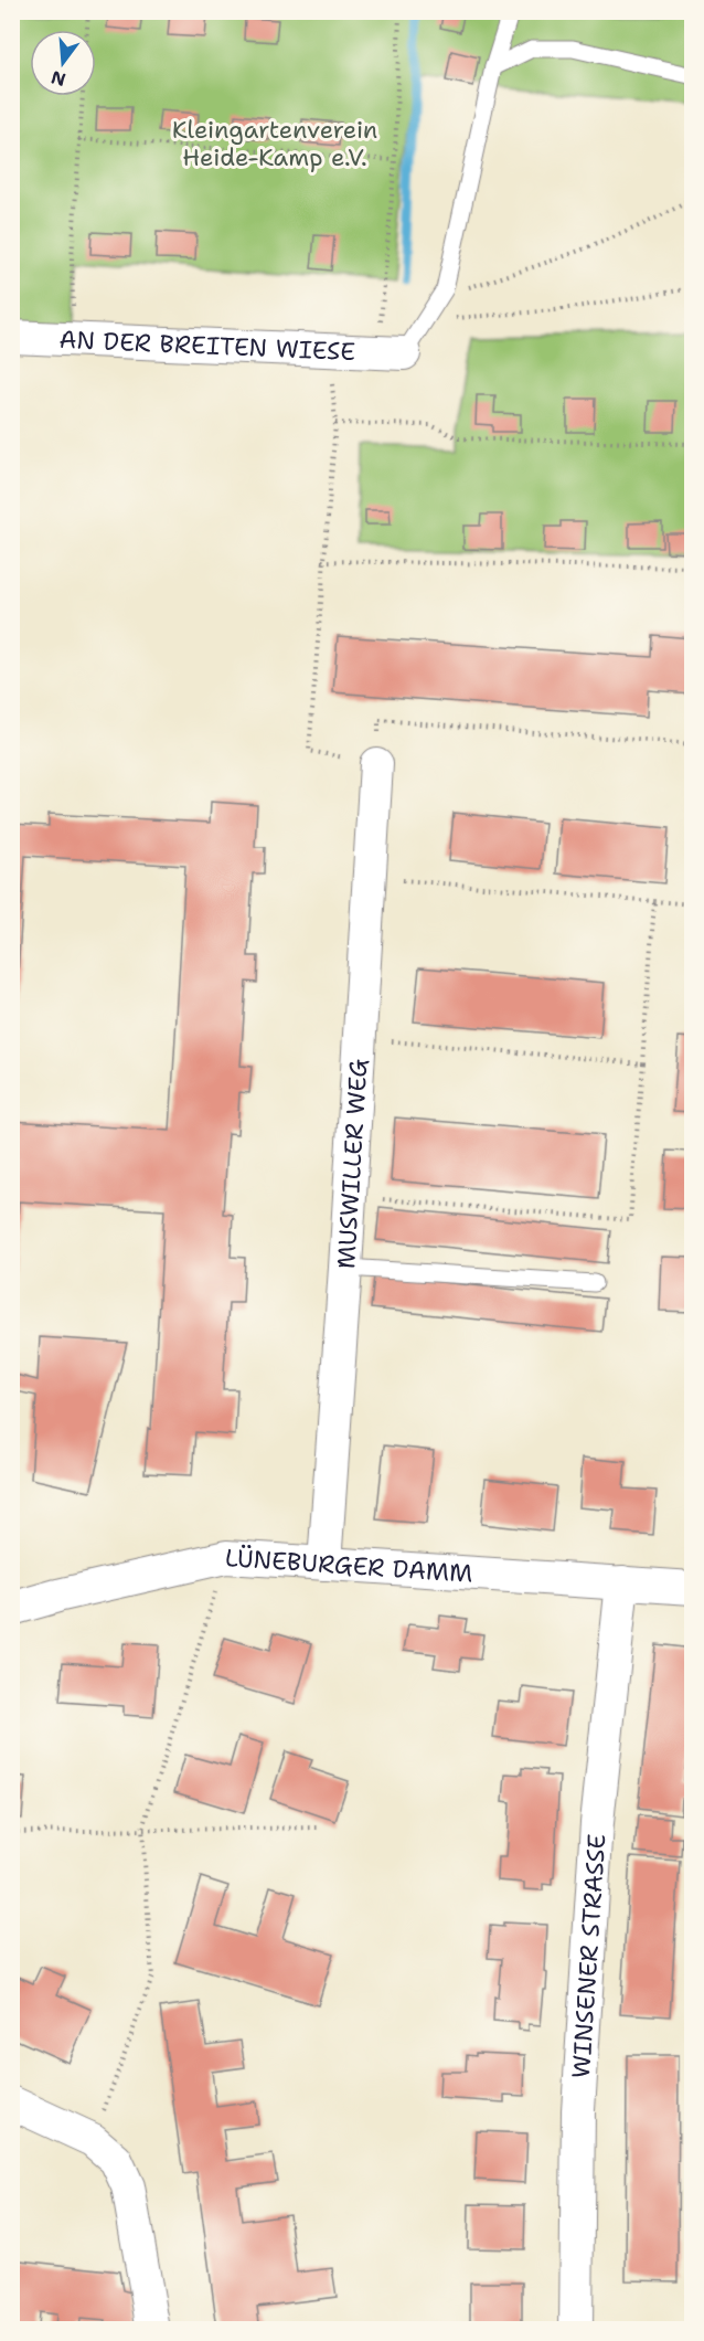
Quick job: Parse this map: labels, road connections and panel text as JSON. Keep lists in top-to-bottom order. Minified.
{"streets":{"street":["AN DER BREITEN WIESE","MUSWILLER WEG","LÜNEBURGER DAMM","WINSENER STRASSE"]},"crossings":[["MUSWILLER WEG","LÜNEBURGER DAMM"],["LÜNEBURGER DAMM","WINSENER STRASSE"]],"parks":["Kleingartenverein Heide-Kamp e.V."],"north":"bottom"}
